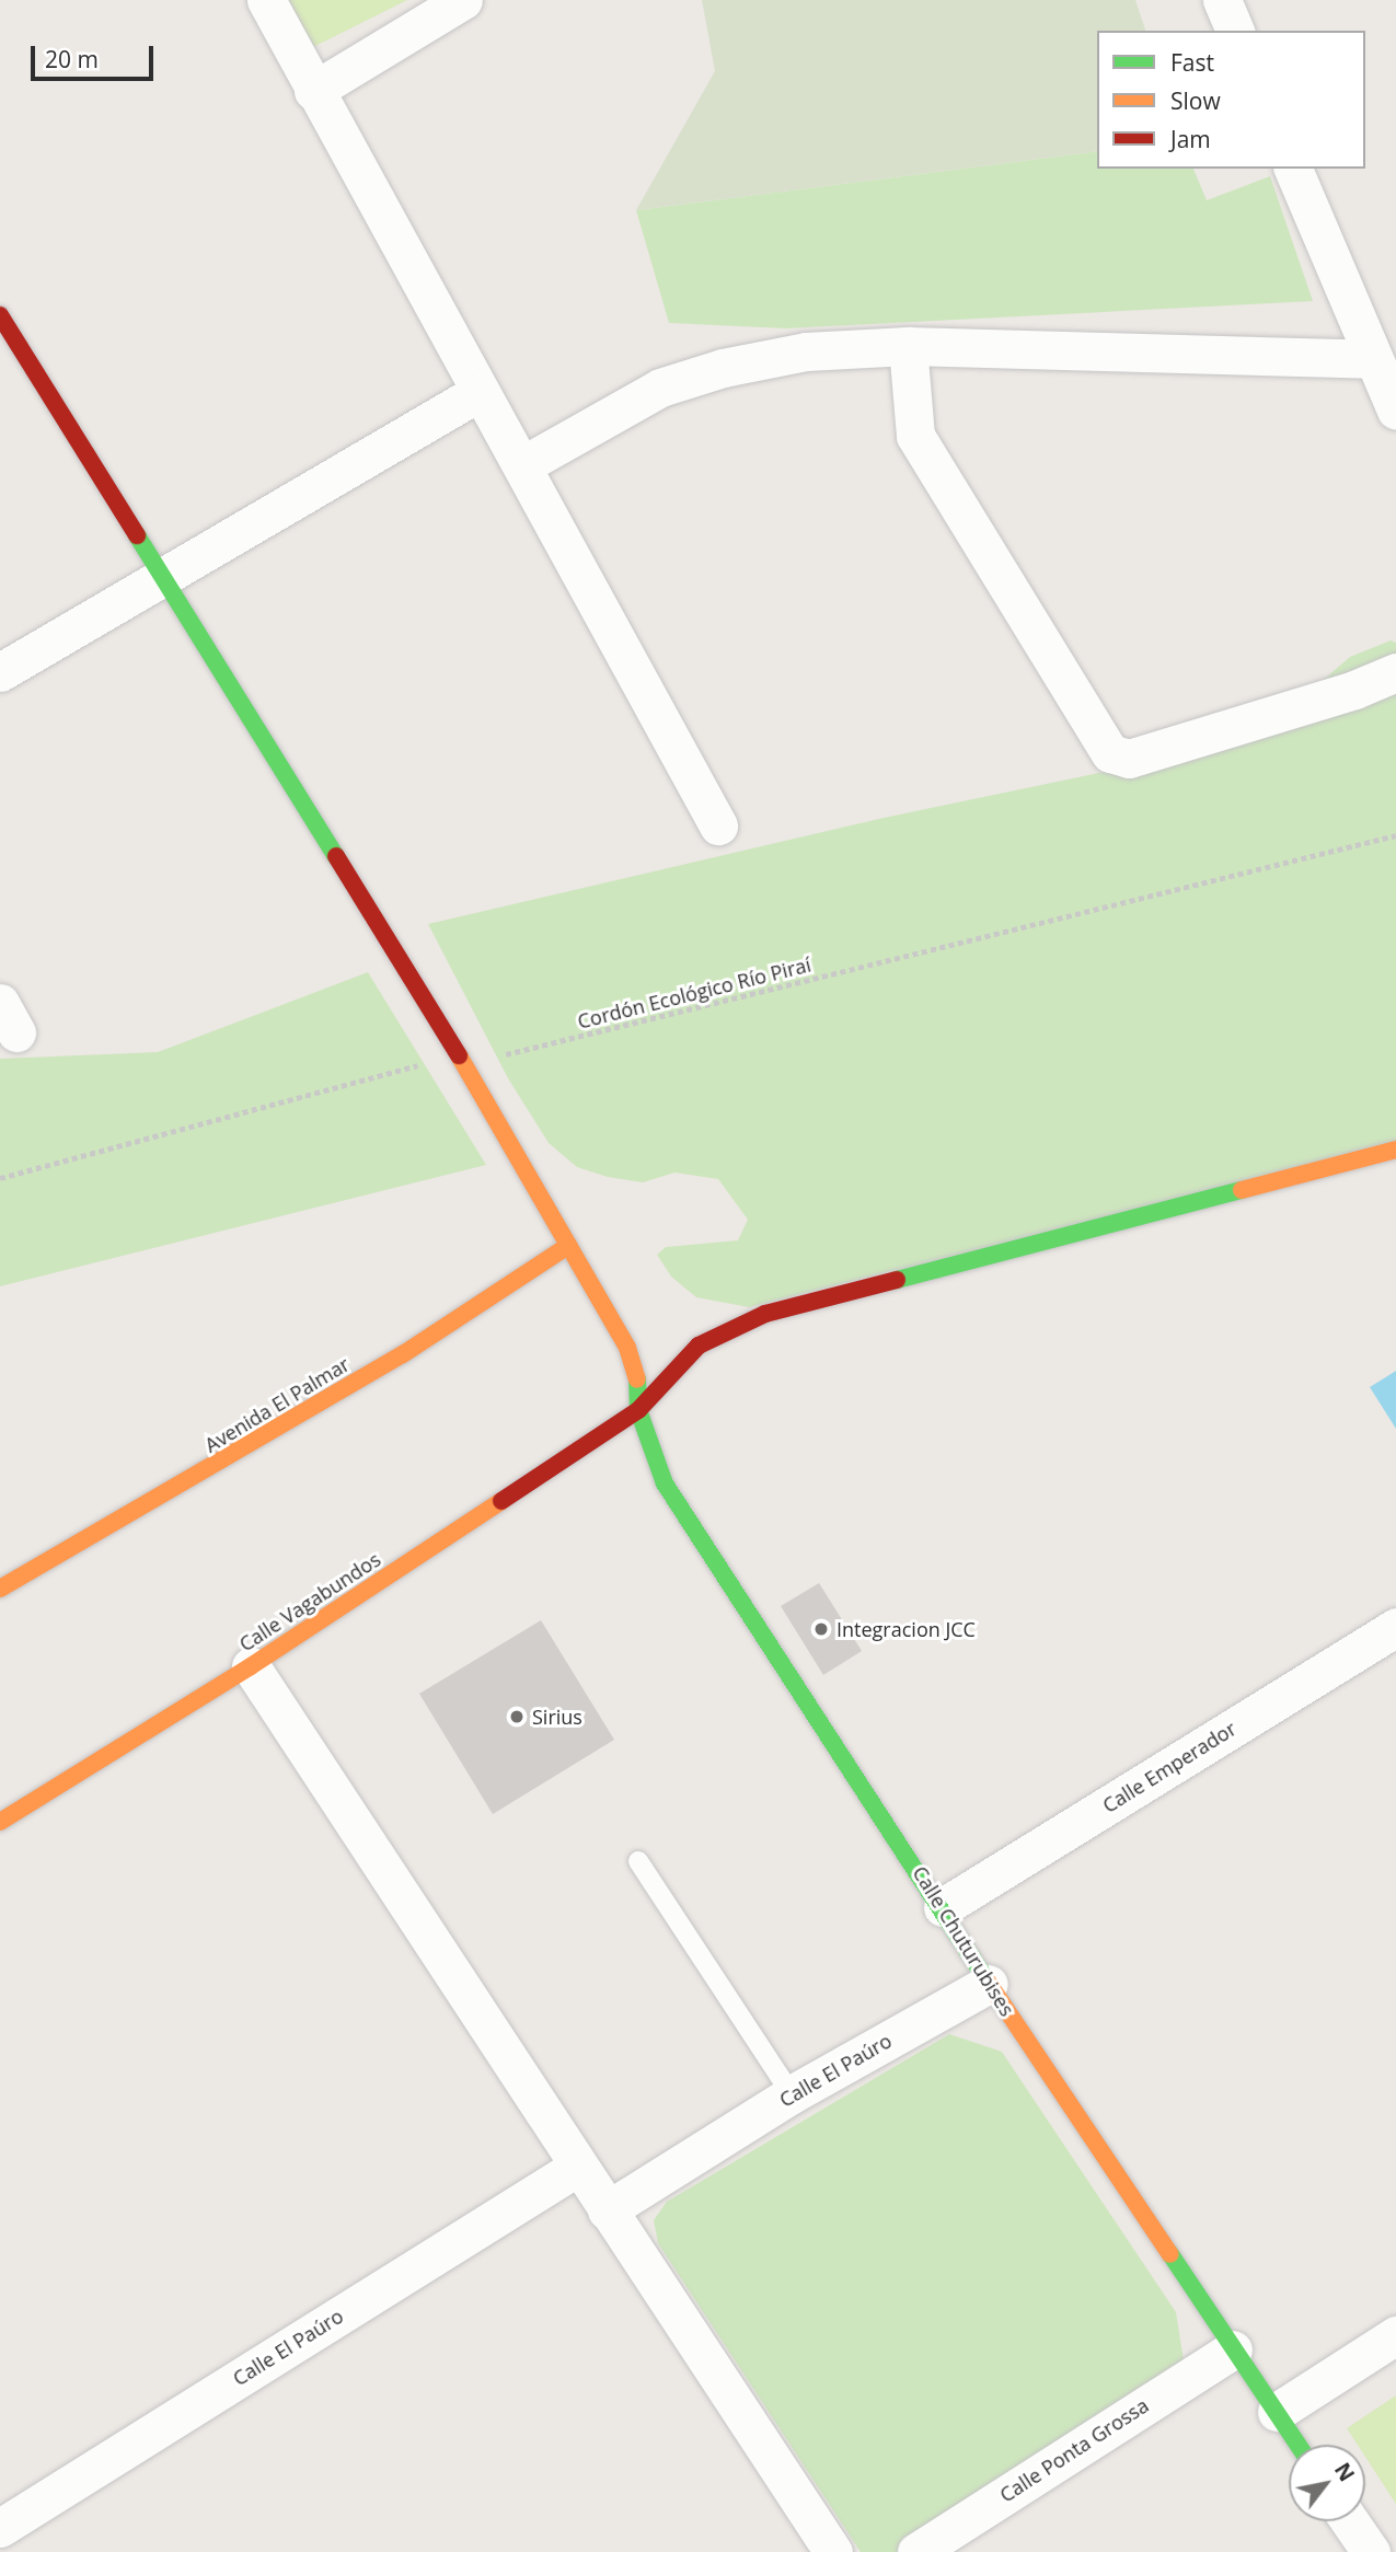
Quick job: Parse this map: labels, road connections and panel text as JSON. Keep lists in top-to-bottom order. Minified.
{"streets":{"street":["Avenida El Palmar","Calle Vagabundos","Calle Emperador","Calle Chuturubises","Calle El Paúro","Calle Ponta Grossa"],"path":["Cordón Ecológico Río Piraí"]},"crossings":[["Cordón Ecológico Río Piraí","Calle Chuturubises"],["Avenida El Palmar","Calle Chuturubises"],["Calle Vagabundos","Calle Chuturubises"],["Calle Emperador","Calle Chuturubises"],["Calle Chuturubises","Calle El Paúro"],["Calle Chuturubises","Calle Ponta Grossa"]],"places":["Integracion JCC","Sirius"],"legend":["Fast","Slow","Jam"],"scale_bar":"20 m","north":"top right"}
